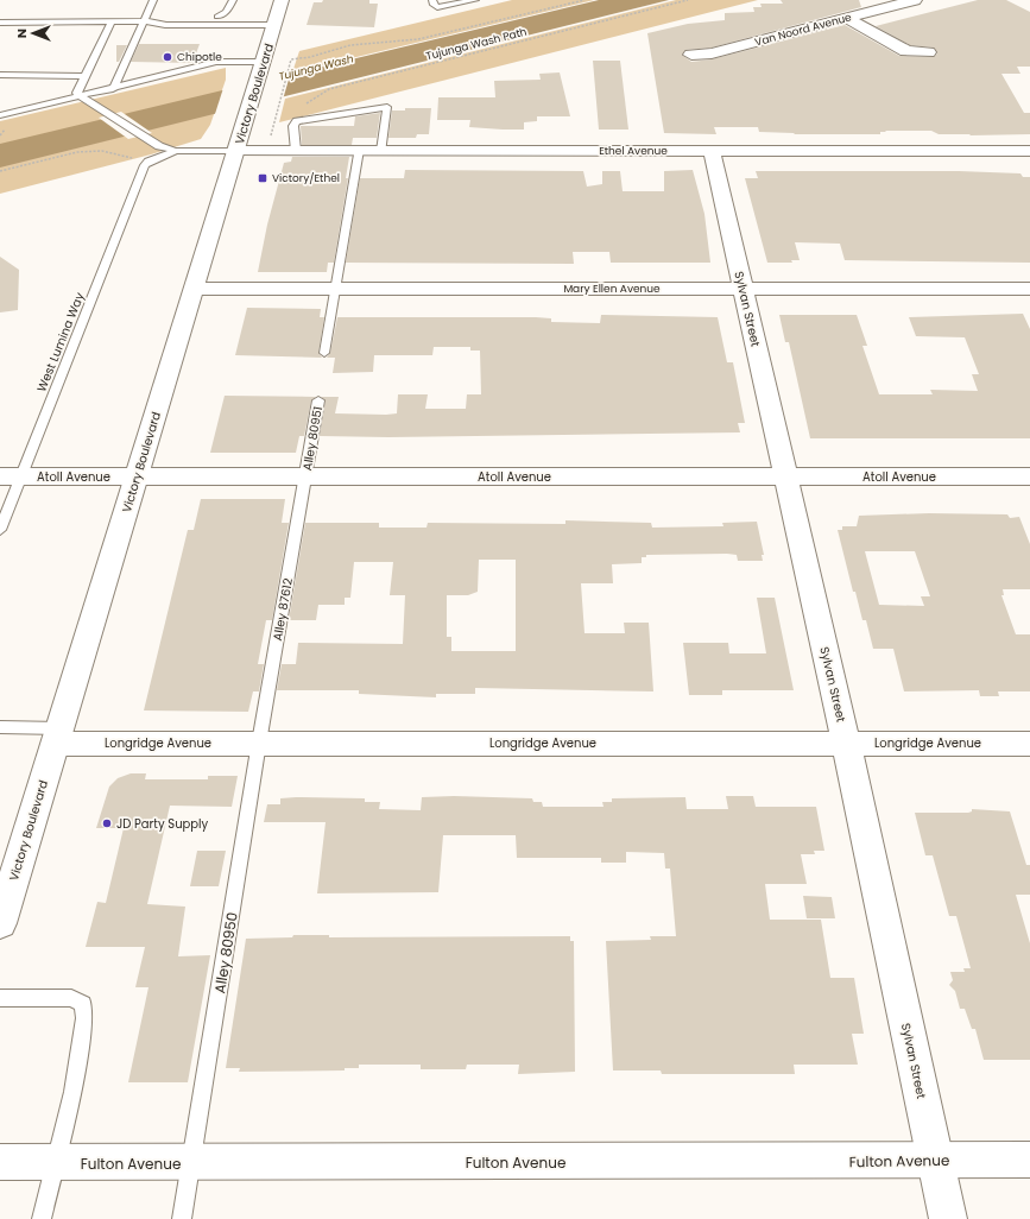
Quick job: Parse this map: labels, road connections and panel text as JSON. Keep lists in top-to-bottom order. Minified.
{"streets":{"street":["Van Noord Avenue","Victory Boulevard","Ethel Avenue","Mary Ellen Avenue","Sylvan Street","Atoll Avenue","Longridge Avenue","Fulton Avenue"],"lane":["West Lumina Way","Alley 80951","Alley 87612","Alley 80950"],"path":["Tujunga Wash Path"]},"crossings":[["Victory Boulevard","Ethel Avenue"],["Victory Boulevard","Mary Ellen Avenue"],["Victory Boulevard","Atoll Avenue"],["Victory Boulevard","Longridge Avenue"],["Ethel Avenue","Sylvan Street"],["Mary Ellen Avenue","Sylvan Street"],["Sylvan Street","Atoll Avenue"],["Sylvan Street","Longridge Avenue"],["Sylvan Street","Fulton Avenue"],["West Lumina Way","Atoll Avenue"],["Alley 80951","Atoll Avenue"],["Alley 80951","Alley 87612"],["Atoll Avenue","Alley 87612"],["Alley 87612","Longridge Avenue"],["Alley 87612","Alley 80950"],["Longridge Avenue","Alley 80950"],["Alley 80950","Fulton Avenue"]],"water":["Tujunga Wash"],"places":{"other":["Chipotle","JD Party Supply"],"transit":["Victory/Ethel"]},"north":"left"}
